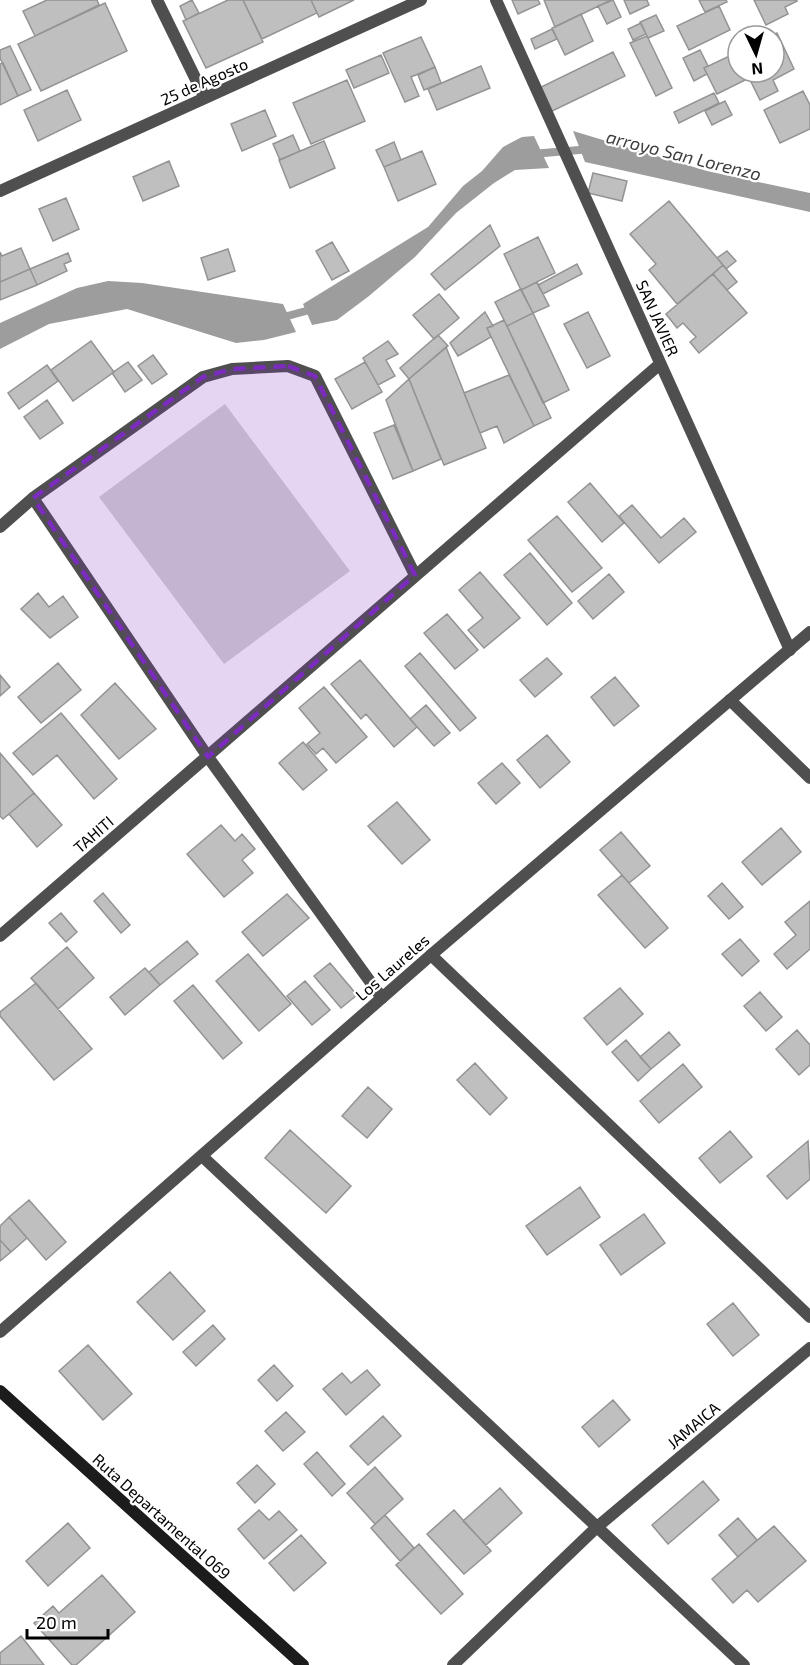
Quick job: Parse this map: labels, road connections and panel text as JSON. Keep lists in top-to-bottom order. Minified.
{"streets":{"main road":["Ruta Departamental 069"],"street":["25 de Agosto","SAN JAVIER","TAHITI","Los Laureles","JAMAICA"]},"crossings":[["SAN JAVIER","TAHITI"],["SAN JAVIER","Los Laureles"]],"water":["arroyo San Lorenzo"],"scale_bar":"20 m","north":"bottom"}
